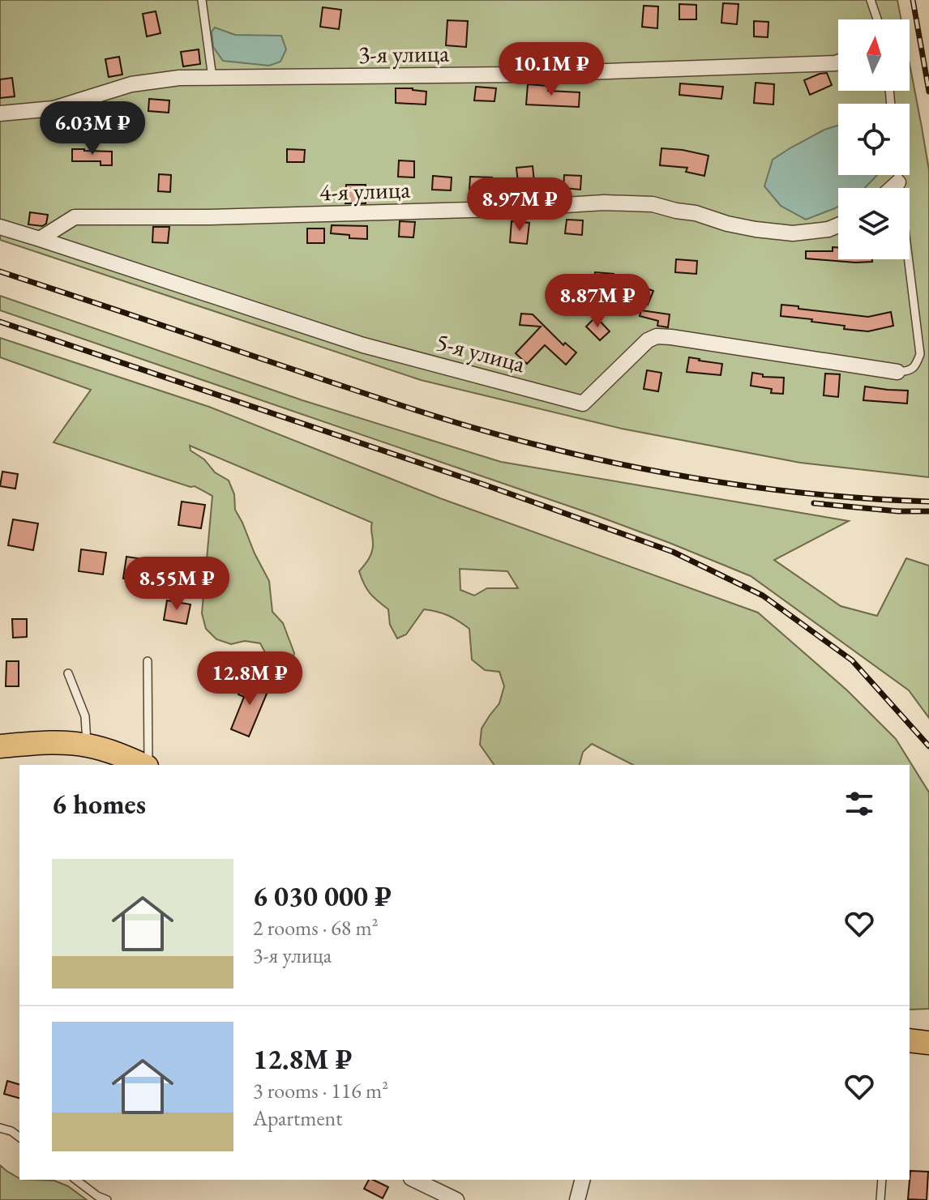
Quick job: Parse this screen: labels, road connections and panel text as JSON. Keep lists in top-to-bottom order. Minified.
{"streets":{"street":["3-я улица","4-я улица","5-я улица"]},"crossings":[["4-я улица","5-я улица"]],"north":"top","page":{"price":["10.1M ₽","6.03M ₽","8.97M ₽","8.87M ₽","8.55M ₽","12.8M ₽"],"heading":"6 homes","list":[{"name":"6 030 000 ₽","note":"2 rooms · 68 m² · 3-я улица"},{"name":"12.8M ₽","note":"3 rooms · 116 m² · Apartment"}]}}
